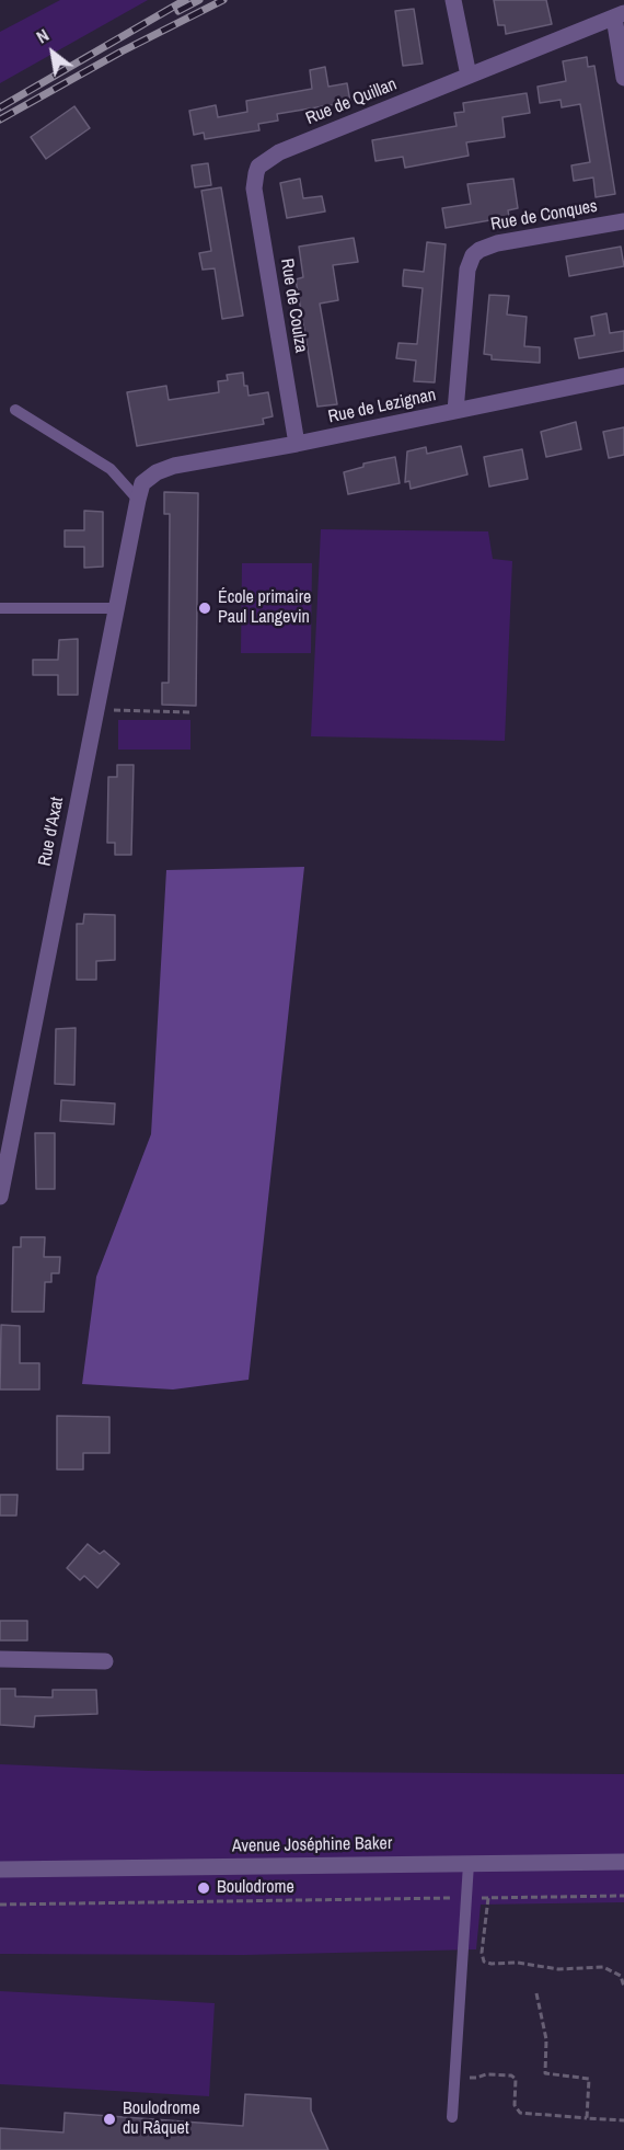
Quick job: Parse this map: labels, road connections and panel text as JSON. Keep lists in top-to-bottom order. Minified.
{"streets":{"street":["Rue de Quillan","Rue de Conques","Rue de Coulza","Rue de Lezignan","Rue d'Axat","Avenue Joséphine Baker"]},"crossings":[["Rue de Quillan","Rue de Coulza"],["Rue de Conques","Rue de Lezignan"],["Rue de Coulza","Rue de Lezignan"],["Rue de Lezignan","Rue d'Axat"]],"places":["École primaire Paul Langevin","Boulodrome","Boulodrome du Râquet"],"north":"top left"}
